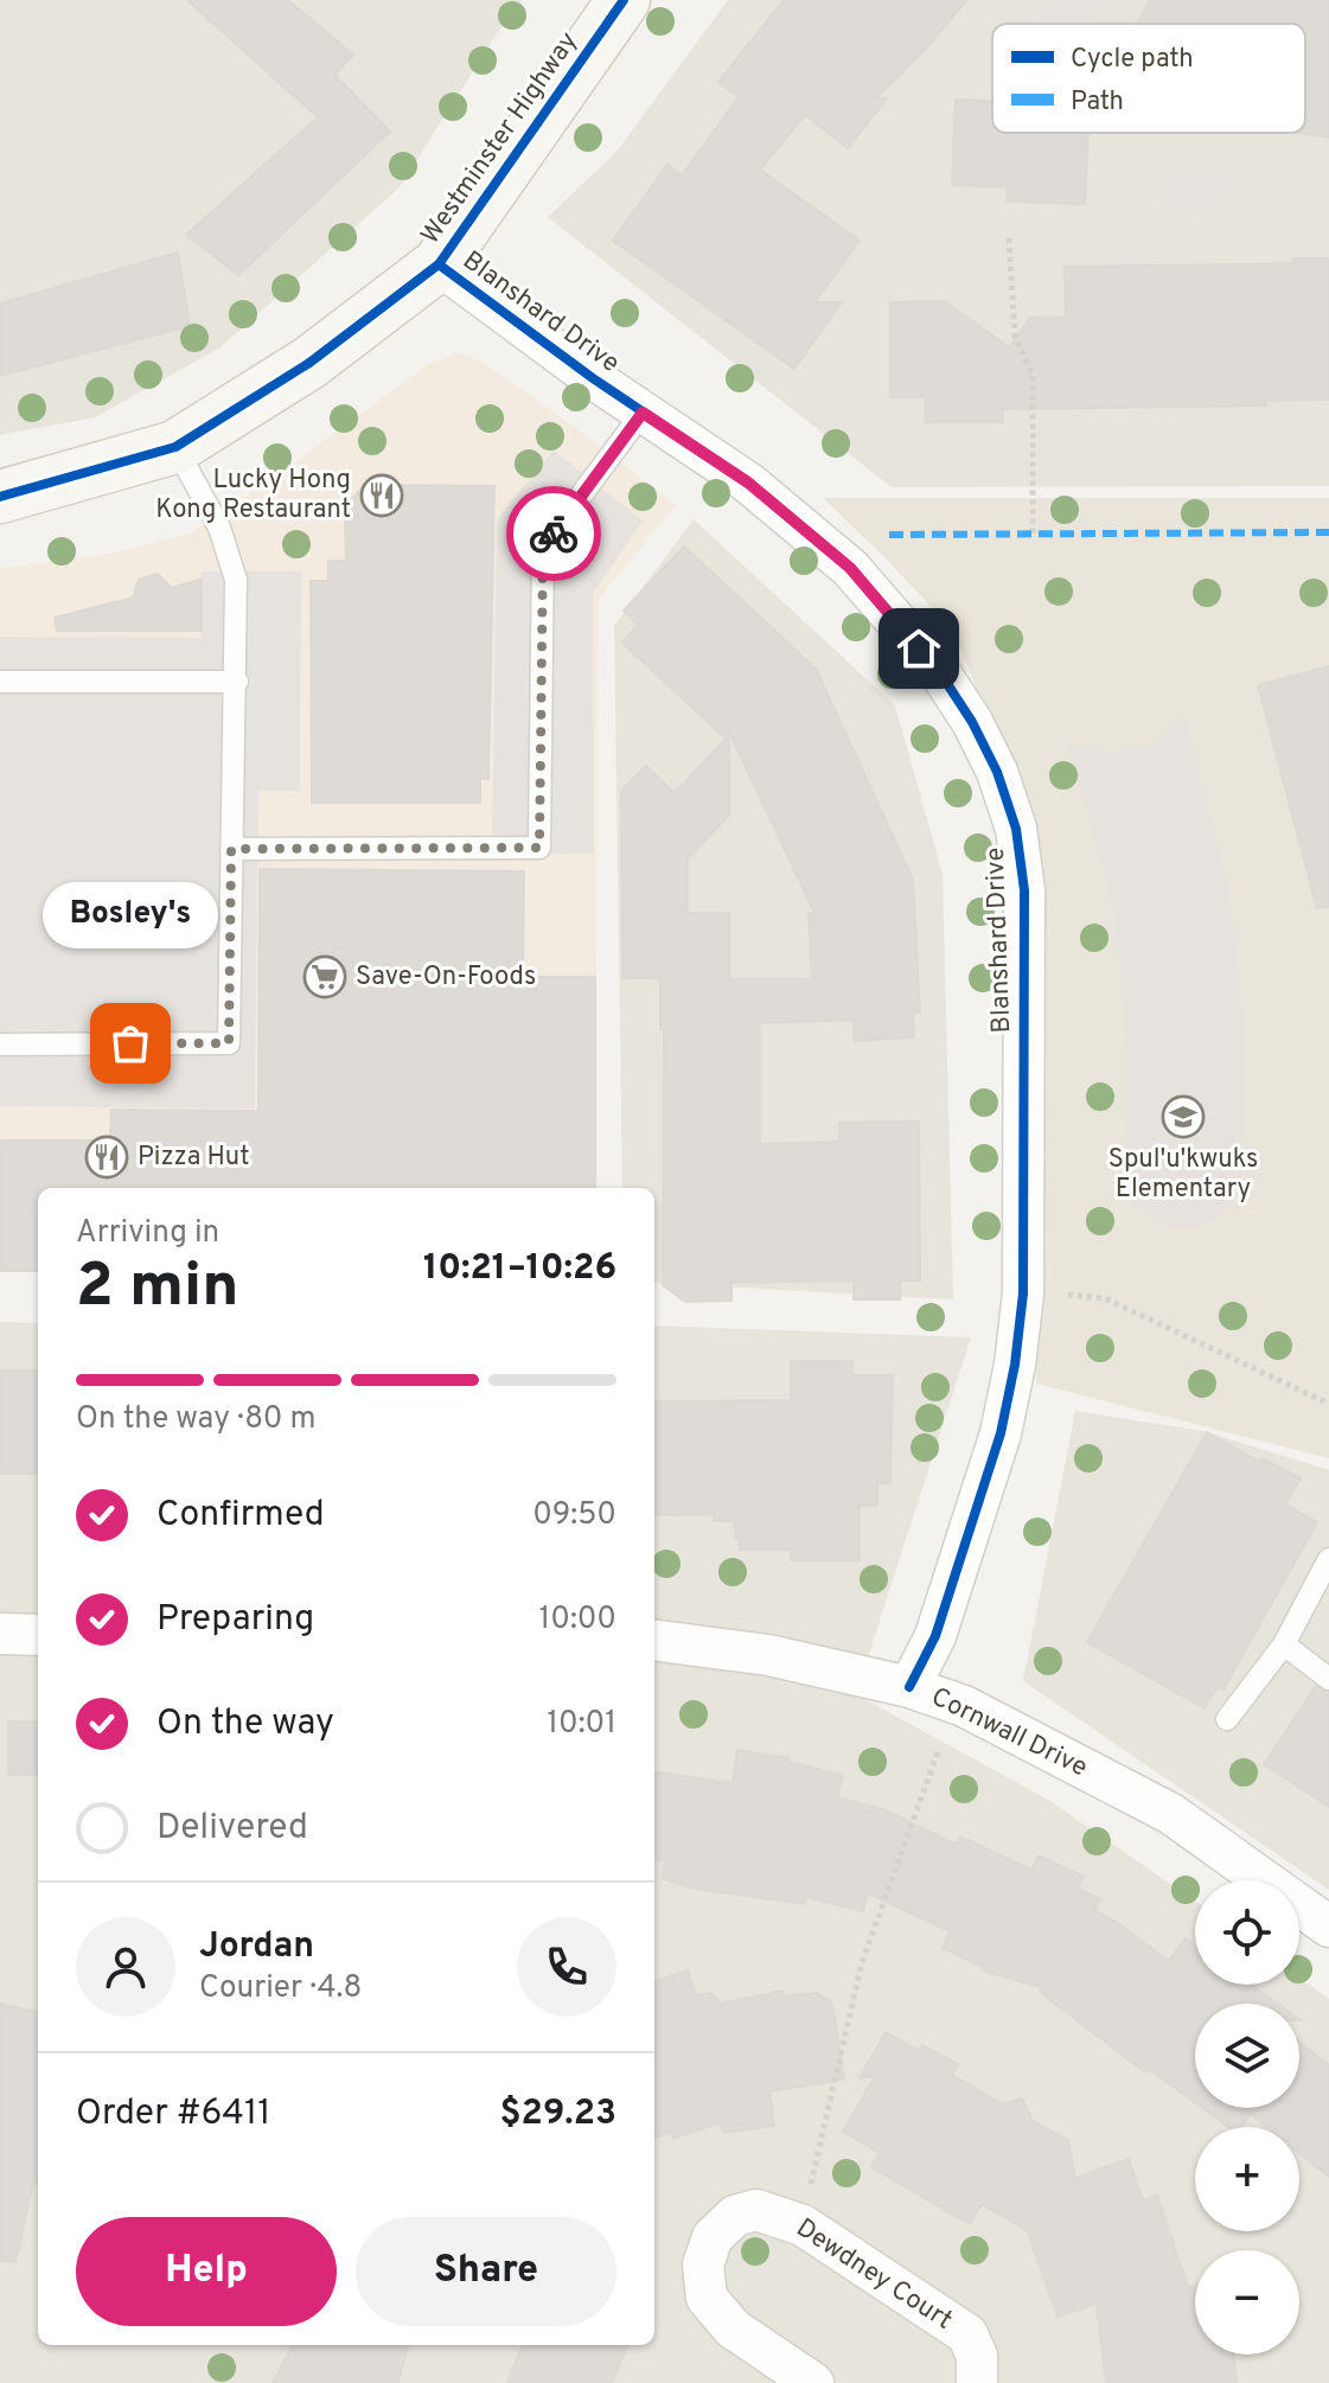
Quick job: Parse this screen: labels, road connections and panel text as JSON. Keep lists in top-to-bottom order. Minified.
{"streets":{"street":["Westminster Highway","Blanshard Drive","Cornwall Drive","Dewdney Court"]},"crossings":[["Westminster Highway","Blanshard Drive"],["Blanshard Drive","Cornwall Drive"]],"places":{"restaurant":["Lucky Hong Kong Restaurant","Pizza Hut"],"supermarket":["Save-On-Foods"],"other":["Bosley's"],"school or university":["Spul'u'kwuks Elementary"]},"legend":["Cycle path","Path"],"page":{"bubble":"Bosley's","heading":["2 min","Arriving in","10:21–10:26"],"panel":["Jordan","Courier · 4.8","Order #6411","$29.23"],"bar":"On the way · 80 m","list":[["Confirmed","09:50"],["Preparing","10:00"],["On the way","10:01"],"Delivered"],"map_buttons":["+","−"],"buttons":["Help","Share"]}}
